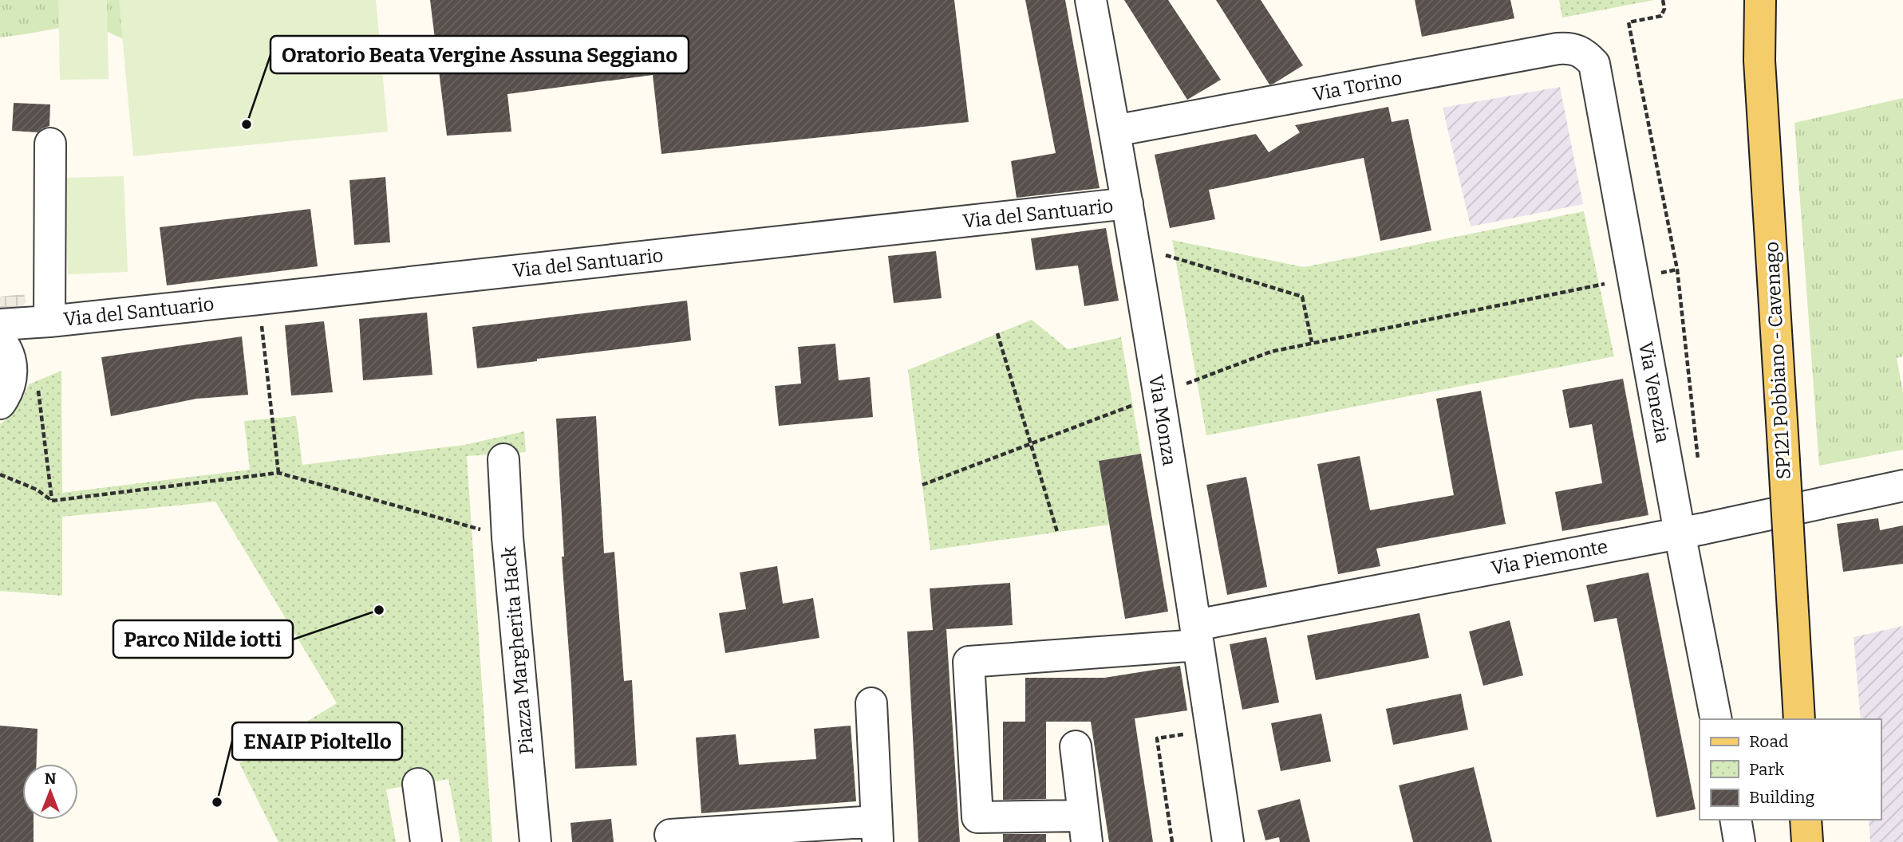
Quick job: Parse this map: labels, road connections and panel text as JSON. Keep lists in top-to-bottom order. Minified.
{"streets":{"main road":["SP121 Pobbiano - Cavenago"],"street":["Via Torino","Via del Santuario","Via Venezia","Via Monza","Via Piemonte","Piazza Margherita Hack"]},"crossings":[["Via Torino","Via Venezia"],["Via Torino","Via Monza"],["Via del Santuario","Via Monza"],["Via Venezia","Via Piemonte"],["Via Monza","Via Piemonte"]],"places":["Oratorio Beata Vergine Assuna Seggiano","Parco Nilde iotti","ENAIP Pioltello"],"legend":["Road","Park","Building"],"north":"top"}
